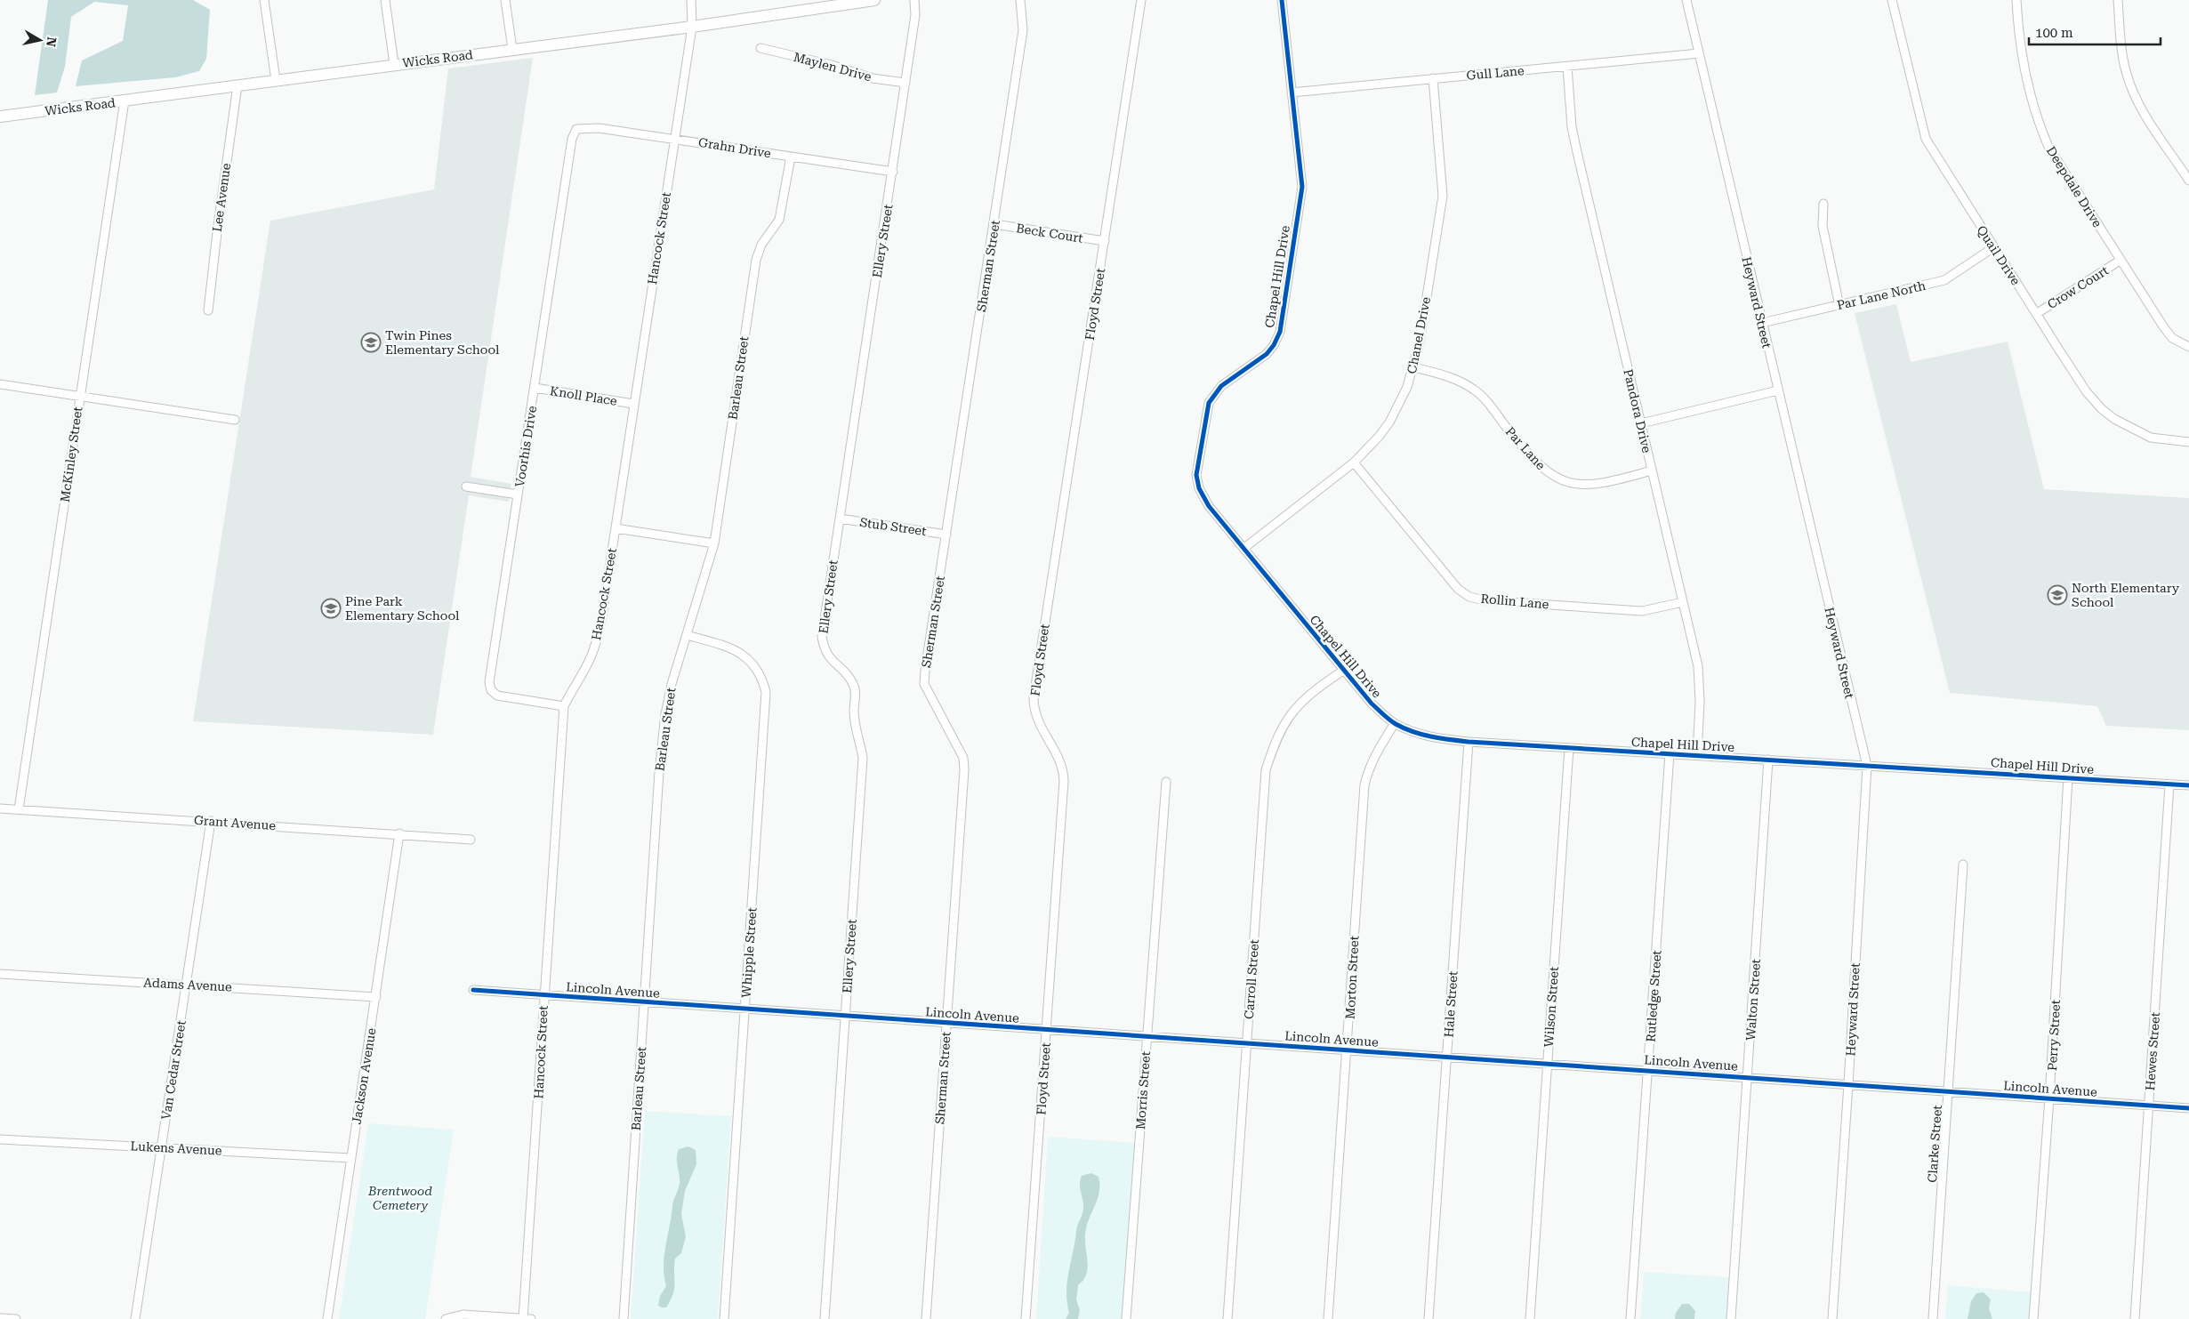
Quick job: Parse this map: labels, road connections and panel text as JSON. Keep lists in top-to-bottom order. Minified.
{"streets":{"main road":["Wicks Road"],"street":["Maylen Drive","Gull Lane","Grahn Drive","Deepdale Drive","Lee Avenue","Beck Court","Hancock Street","Ellery Street","Quail Drive","Sherman Street","Chapel Hill Drive","Crow Court","Par Lane North","Heyward Street","Floyd Street","Chanel Drive","Barleau Street","Knoll Place","Pandora Drive","Voorhis Drive","Par Lane","McKinley Street","Stub Street","Rollin Lane","Grant Avenue","Whipple Street","Morton Street","Carroll Street","Adams Avenue","Lincoln Avenue","Rutledge Street","Walton Street","Hale Street","Wilson Street","Perry Street","Hewes Street","Van Cedar Street","Jackson Avenue","Morris Street","Clarke Street","Lukens Avenue"]},"crossings":[["Wicks Road","Lee Avenue"],["Wicks Road","Hancock Street"],["Wicks Road","McKinley Street"],["Maylen Drive","Ellery Street"],["Gull Lane","Chapel Hill Drive"],["Gull Lane","Heyward Street"],["Gull Lane","Chanel Drive"],["Gull Lane","Pandora Drive"],["Grahn Drive","Hancock Street"],["Grahn Drive","Ellery Street"],["Grahn Drive","Barleau Street"],["Grahn Drive","Voorhis Drive"],["Deepdale Drive","Crow Court"],["Beck Court","Sherman Street"],["Beck Court","Floyd Street"],["Hancock Street","Knoll Place"],["Hancock Street","Voorhis Drive"],["Hancock Street","Lincoln Avenue"],["Ellery Street","Stub Street"],["Ellery Street","Lincoln Avenue"],["Quail Drive","Crow Court"],["Quail Drive","Par Lane North"],["Sherman Street","Stub Street"],["Sherman Street","Lincoln Avenue"],["Chapel Hill Drive","Heyward Street"],["Chapel Hill Drive","Chanel Drive"],["Chapel Hill Drive","Pandora Drive"],["Chapel Hill Drive","Morton Street"],["Chapel Hill Drive","Carroll Street"],["Chapel Hill Drive","Rutledge Street"],["Chapel Hill Drive","Walton Street"],["Chapel Hill Drive","Hale Street"],["Chapel Hill Drive","Wilson Street"],["Chapel Hill Drive","Perry Street"],["Chapel Hill Drive","Hewes Street"],["Par Lane North","Heyward Street"],["Heyward Street","Lincoln Avenue"],["Floyd Street","Lincoln Avenue"],["Chanel Drive","Par Lane"],["Chanel Drive","Rollin Lane"],["Barleau Street","Whipple Street"],["Barleau Street","Lincoln Avenue"],["Knoll Place","Voorhis Drive"],["Pandora Drive","Par Lane"],["Pandora Drive","Rollin Lane"],["McKinley Street","Grant Avenue"],["Grant Avenue","Van Cedar Street"],["Grant Avenue","Jackson Avenue"],["Whipple Street","Lincoln Avenue"],["Morton Street","Lincoln Avenue"],["Carroll Street","Lincoln Avenue"],["Adams Avenue","Van Cedar Street"],["Adams Avenue","Jackson Avenue"],["Lincoln Avenue","Rutledge Street"],["Lincoln Avenue","Walton Street"],["Lincoln Avenue","Hale Street"],["Lincoln Avenue","Wilson Street"],["Lincoln Avenue","Perry Street"],["Lincoln Avenue","Hewes Street"],["Lincoln Avenue","Morris Street"],["Lincoln Avenue","Clarke Street"],["Van Cedar Street","Lukens Avenue"],["Jackson Avenue","Lukens Avenue"]],"parks":["Brentwood Cemetery"],"places":{"school or university":["Twin Pines Elementary School","North Elementary School","Pine Park Elementary School"]},"scale_bar":"100 m","north":"right"}
